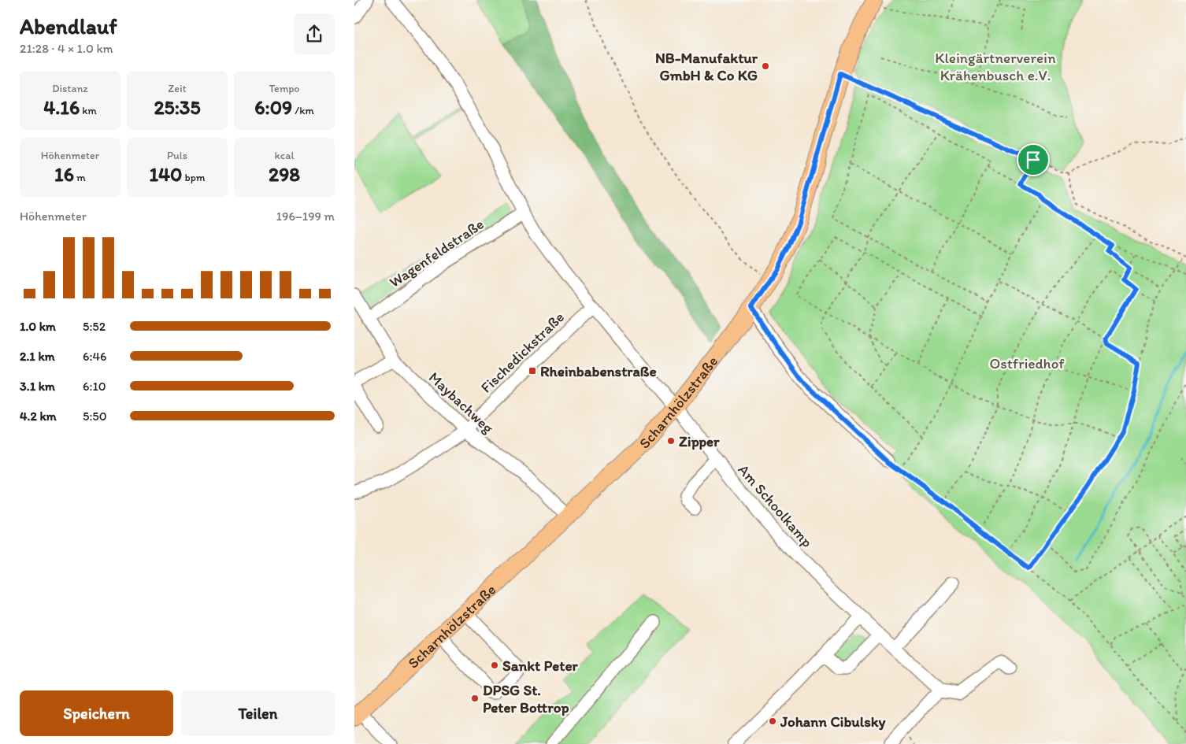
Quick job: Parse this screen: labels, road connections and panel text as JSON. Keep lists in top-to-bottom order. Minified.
{"streets":{"main road":["Scharnhölzstraße"],"street":["Wagenfeldstraße","Fischedickstraße","Maybachweg","Am Schoolkamp"]},"crossings":[["Wagenfeldstraße","Maybachweg"],["Fischedickstraße","Maybachweg"],["Scharnhölzstraße","Maybachweg"],["Scharnhölzstraße","Am Schoolkamp"]],"parks":["Kleingärtnerverein Krähenbusch e.V.","Ostfriedhof"],"places":{"other":["NB-Manufaktur GmbH & Co KG","Zipper","Sankt Peter","DPSG St. Peter Bottrop","Johann Cibulsky"],"transit":["Rheinbabenstraße"]},"page":{"heading":["Abendlauf","21:28 · 4 × 1.0 km"],"stats":[["Distanz","4.16 km"],["Zeit","25:35"],["Tempo","6:09 /km"],["Höhenmeter","16 m"],["Puls","140 bpm"],["kcal","298"]],"chart":["Höhenmeter","196–199 m"],"list":[{"name":"1.0 km","note":"5:52"},{"name":"2.1 km","note":"6:46"},{"name":"3.1 km","note":"6:10"},{"name":"4.2 km","note":"5:50"}],"buttons":["Speichern","Teilen"]}}
